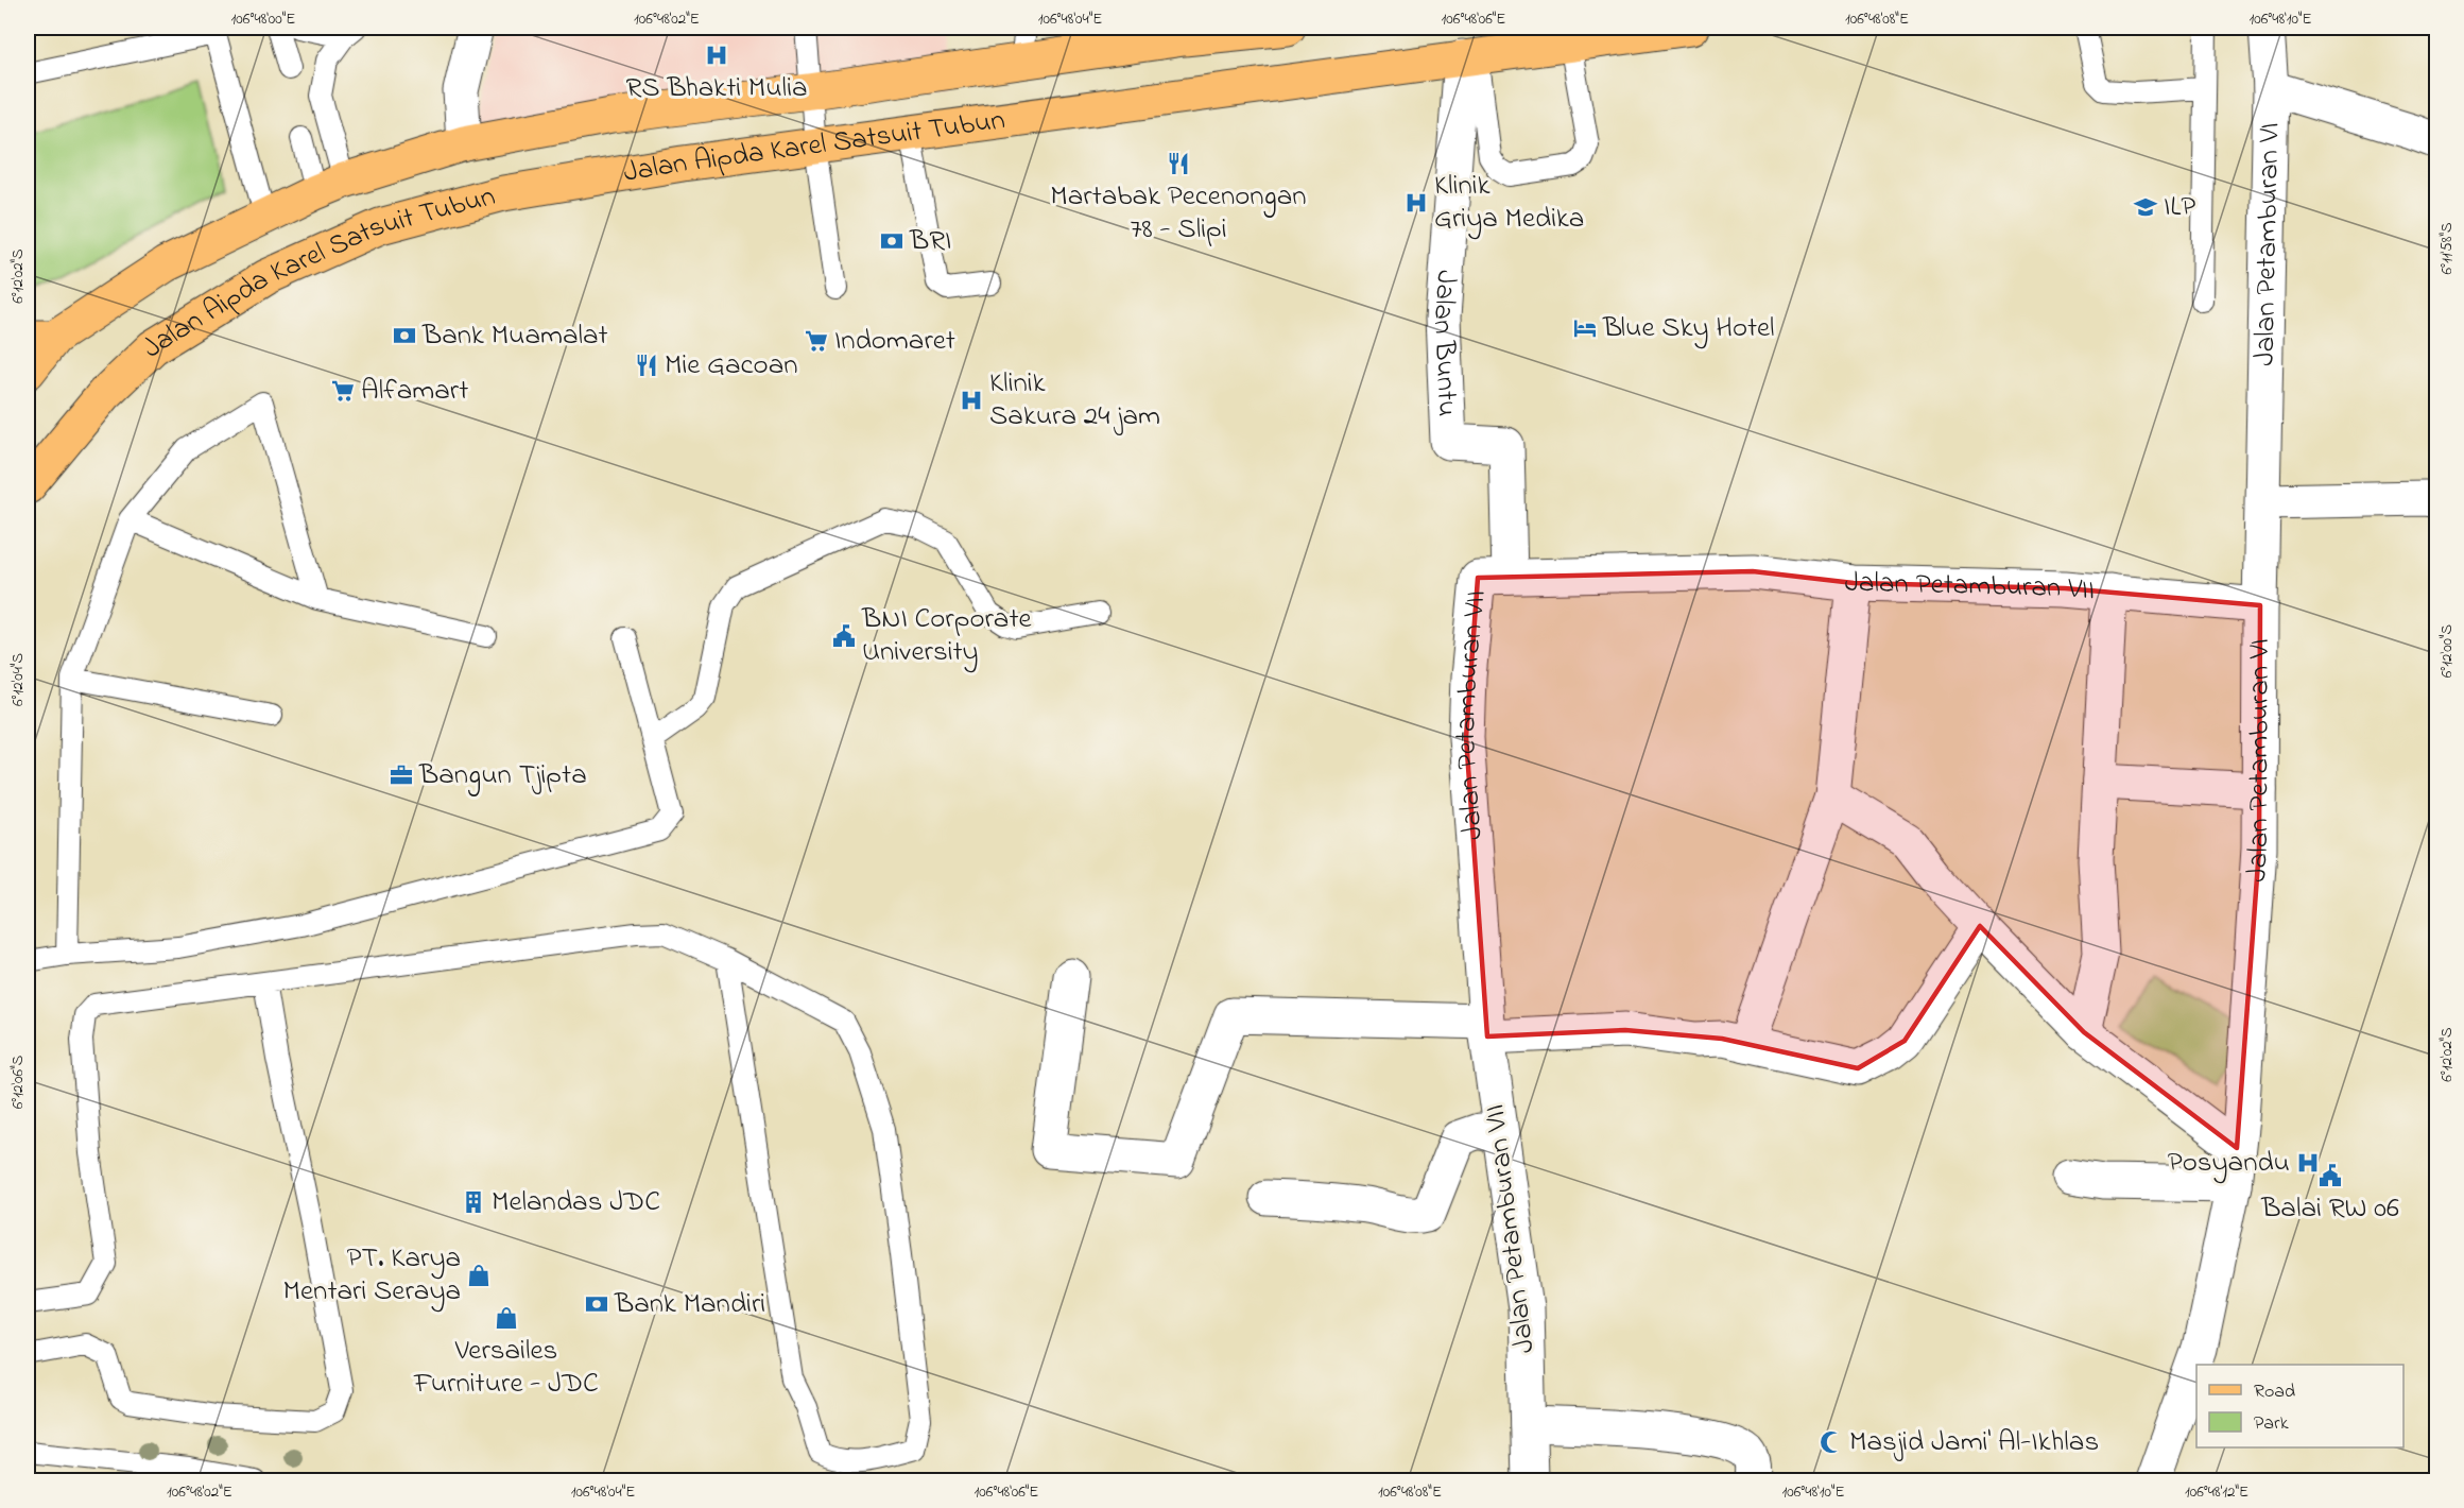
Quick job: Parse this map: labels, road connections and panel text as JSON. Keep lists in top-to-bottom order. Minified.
{"streets":{"main road":["Jalan Aipda Karel Satsuit Tubun"],"street":["Jalan Petamburan VI","Jalan Buntu","Jalan Petamburan VII"]},"crossings":[["Jalan Aipda Karel Satsuit Tubun","Jalan Buntu"],["Jalan Petamburan VI","Jalan Petamburan VII"],["Jalan Buntu","Jalan Petamburan VII"]],"places":{"hospital":["RS Bhakti Mulia","Klinik Griya Medika","Klinik Sakura 24 jam","Posyandu"],"restaurant":["Martabak Pecenongan 78 - Slipi","Mie Gacoan"],"school or university":["ILP"],"bank":["BRI","Bank Muamalat","Bank Mandiri"],"hotel":["Blue Sky Hotel"],"supermarket":["Indomaret","Alfamart"],"public building":["BNI Corporate University","Balai RW 06"],"office":["Bangun Tjipta"],"building":["Melandas JDC"],"shop":["PT. Karya Mentari Seraya","Versailes Furniture - JDC"],"mosque":["Masjid Jami' Al-Ikhlas"]},"legend":["Road","Park"],"coordinates":["106°48'00\"E","106°48'02\"E","106°48'04\"E","106°48'06\"E","106°48'08\"E","106°48'10\"E","6°11'58\"S","6°12'02\"S","6°12'00\"S","6°12'04\"S","6°12'06\"S","106°48'12\"E"]}
